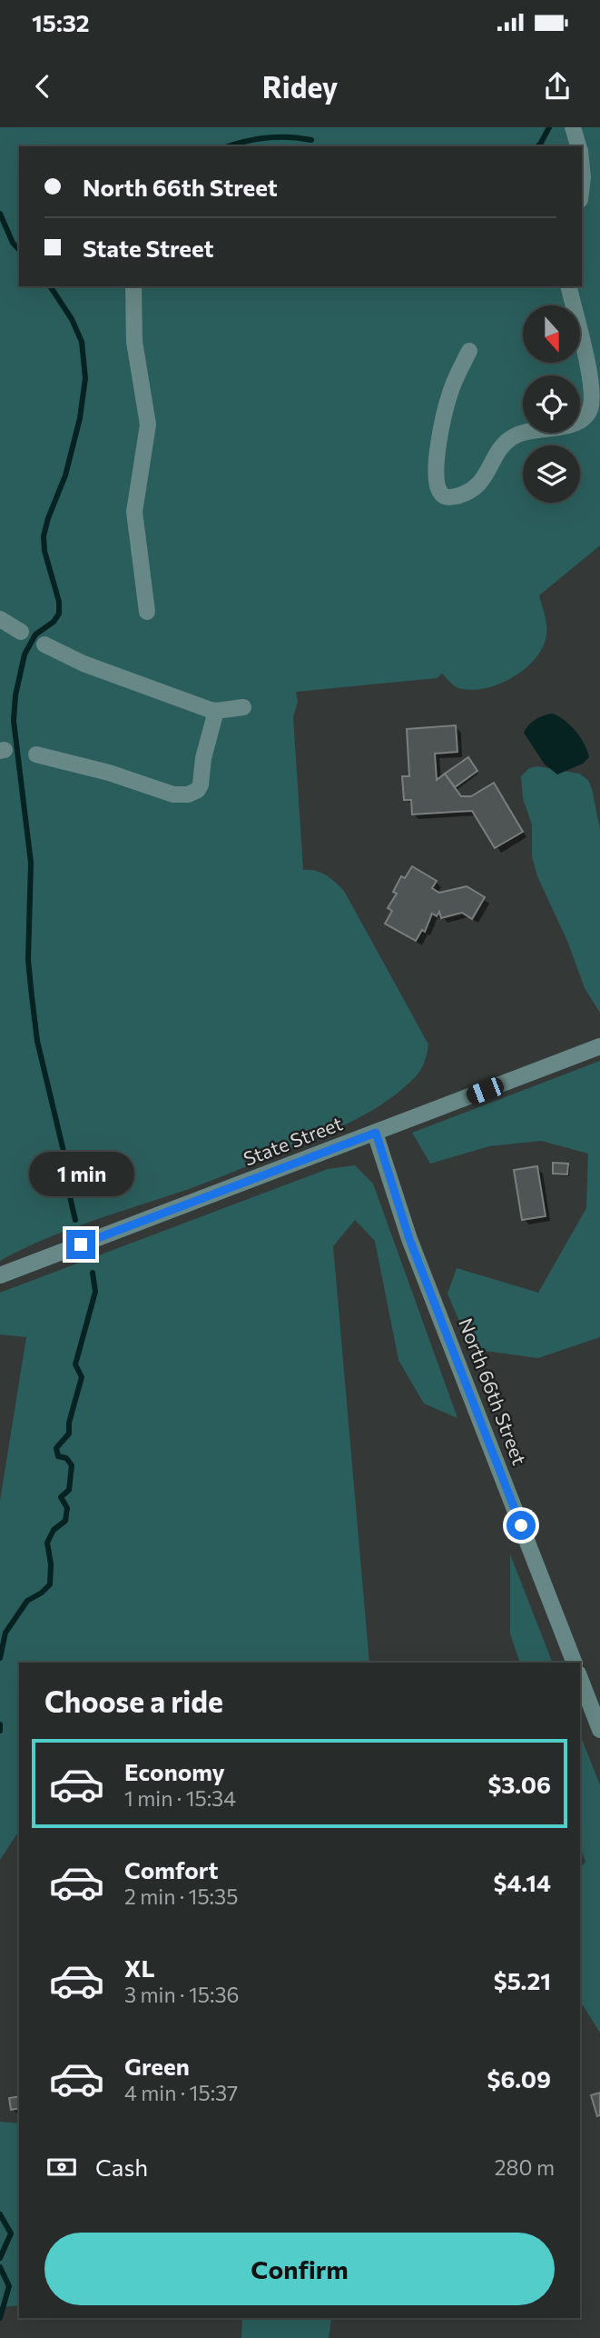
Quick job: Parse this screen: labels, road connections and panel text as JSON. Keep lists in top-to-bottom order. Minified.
{"streets":{"street":["State Street","North 66th Street"]},"crossings":[["State Street","North 66th Street"]],"north":"bottom","page":{"status":"15:32","header":"Ridey","banner":["North 66th Street","State Street"],"bubble":"1 min","heading":"Choose a ride","list":[{"name":"Economy","note":"1 min · 15:34","value":"$3.06"},{"name":"Comfort","note":"2 min · 15:35","value":"$4.14"},{"name":"XL","note":"3 min · 15:36","value":"$5.21"},{"name":"Green","note":"4 min · 15:37","value":"$6.09"}],"pay":["Cash","280 m"],"buttons":"Confirm"}}
